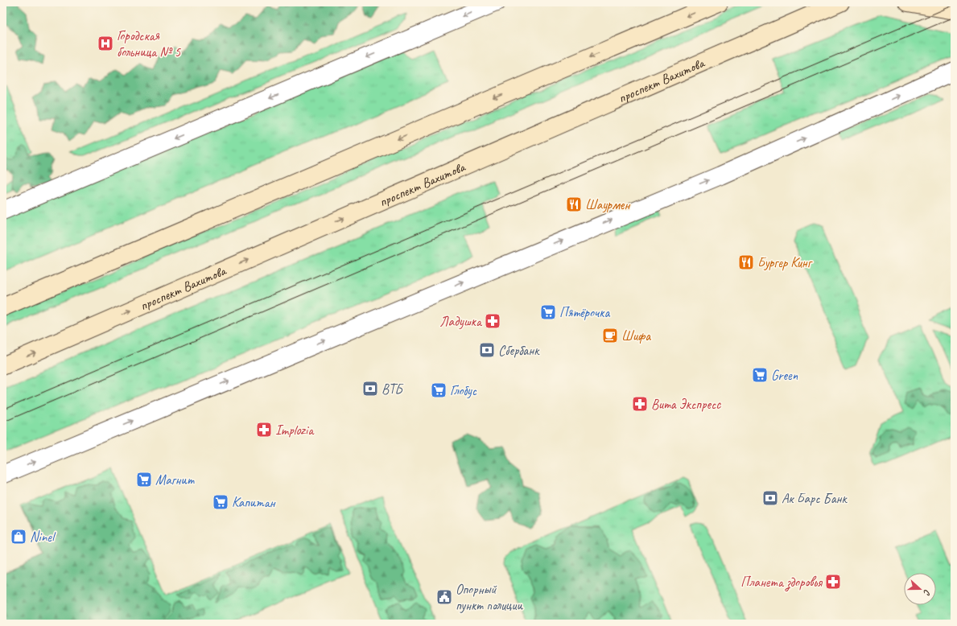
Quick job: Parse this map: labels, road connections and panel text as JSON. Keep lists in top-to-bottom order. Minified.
{"streets":{"main road":["проспект Вахитова"]},"places":{"hospital":["Городская больница № 5"],"restaurant":["Шаурмен","Бургер Кинг"],"supermarket":["Пятёрочка","Green","Глобус","Магнит","Капитан"],"pharmacy":["Ладушка","Вита Экспресс","Implozia","Планета здоровья"],"cafe":["Шифа"],"bank":["Сбербанк","ВТБ","Ак Барс Банк"],"shop":["Ninel"],"public building":["Опорный пункт полиции"]},"north":"right"}
